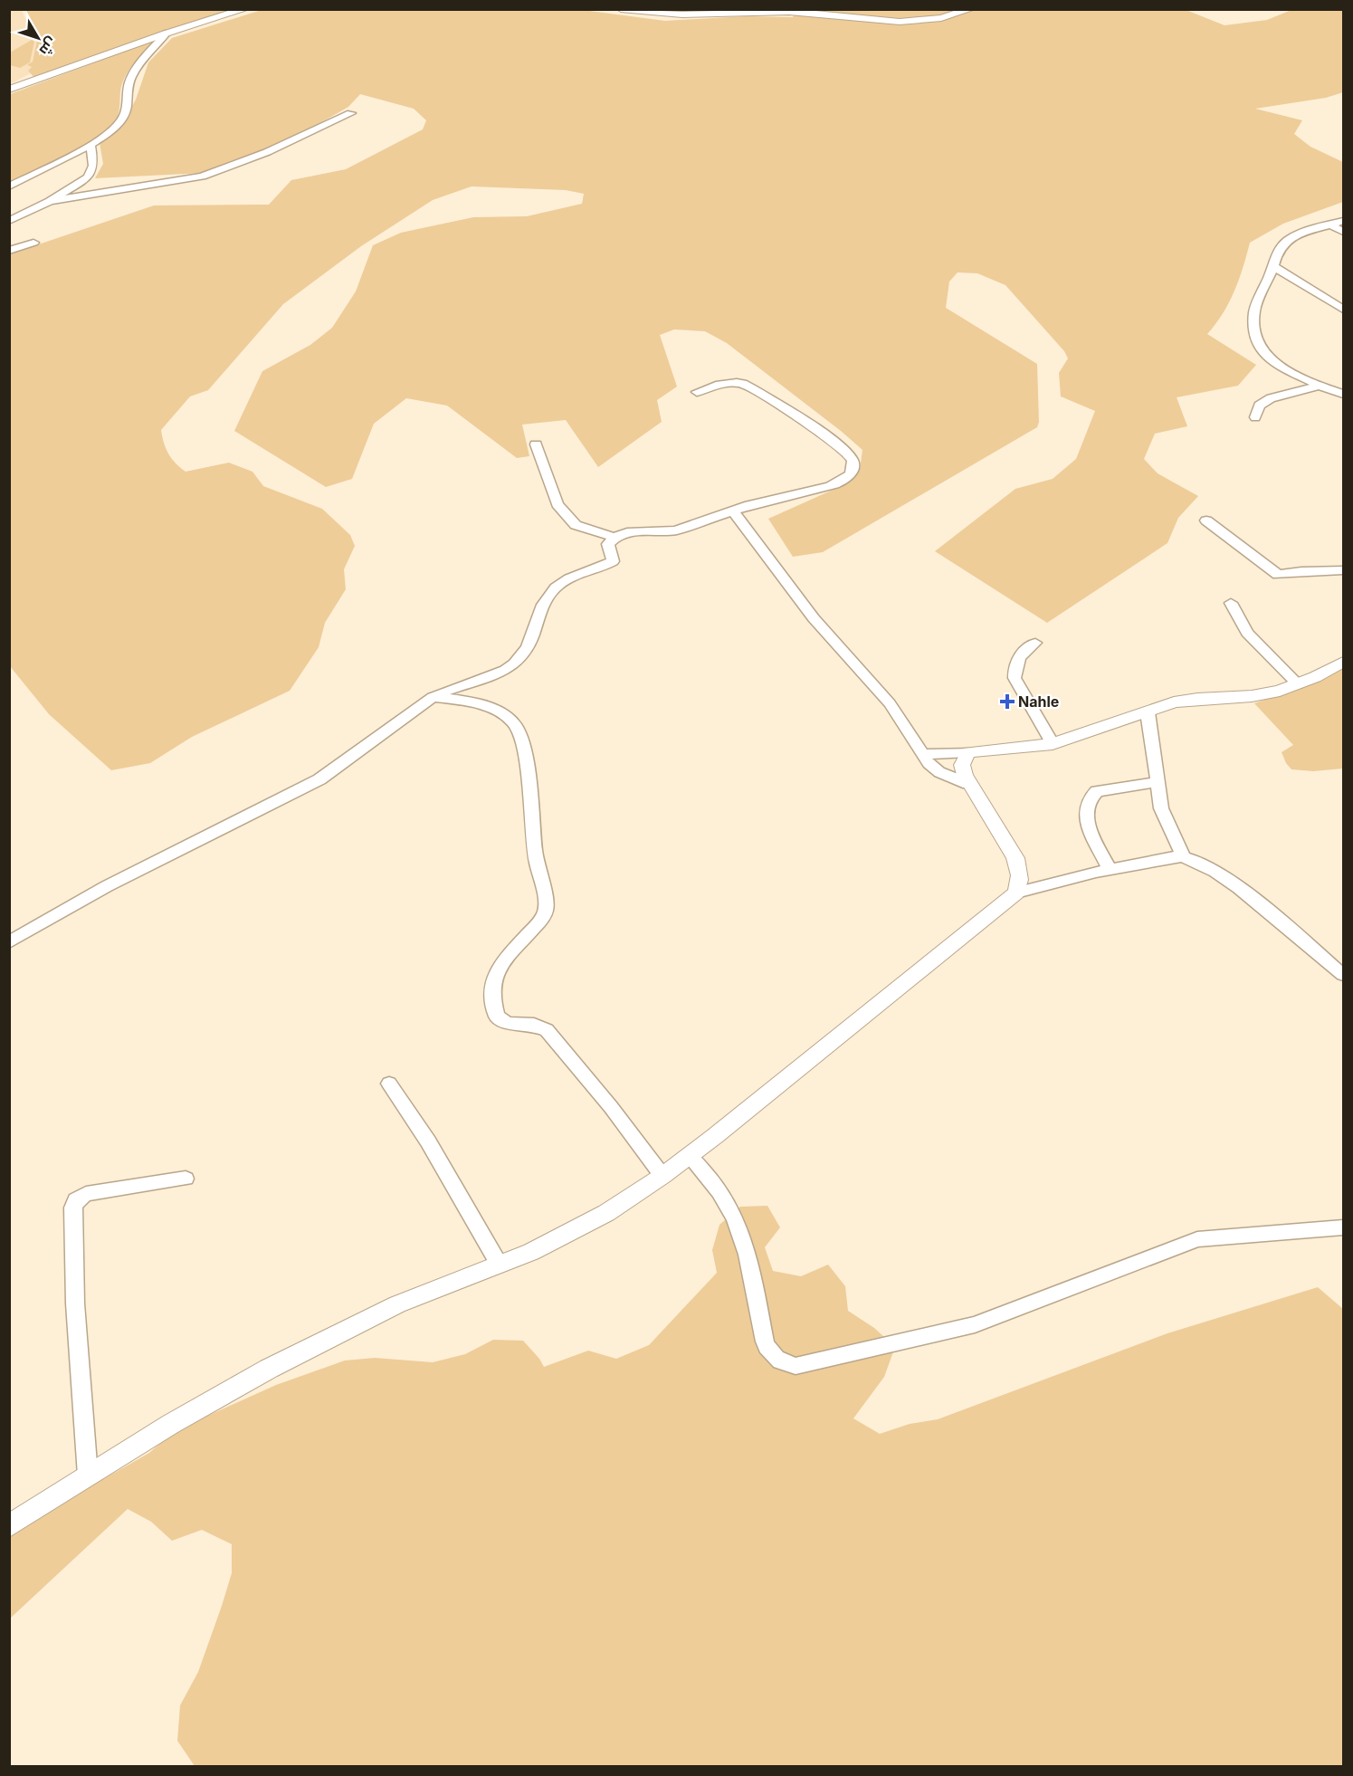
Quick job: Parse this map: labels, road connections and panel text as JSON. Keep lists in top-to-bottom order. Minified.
{"places":{"health":["Nahle"]},"north":"bottom right"}
